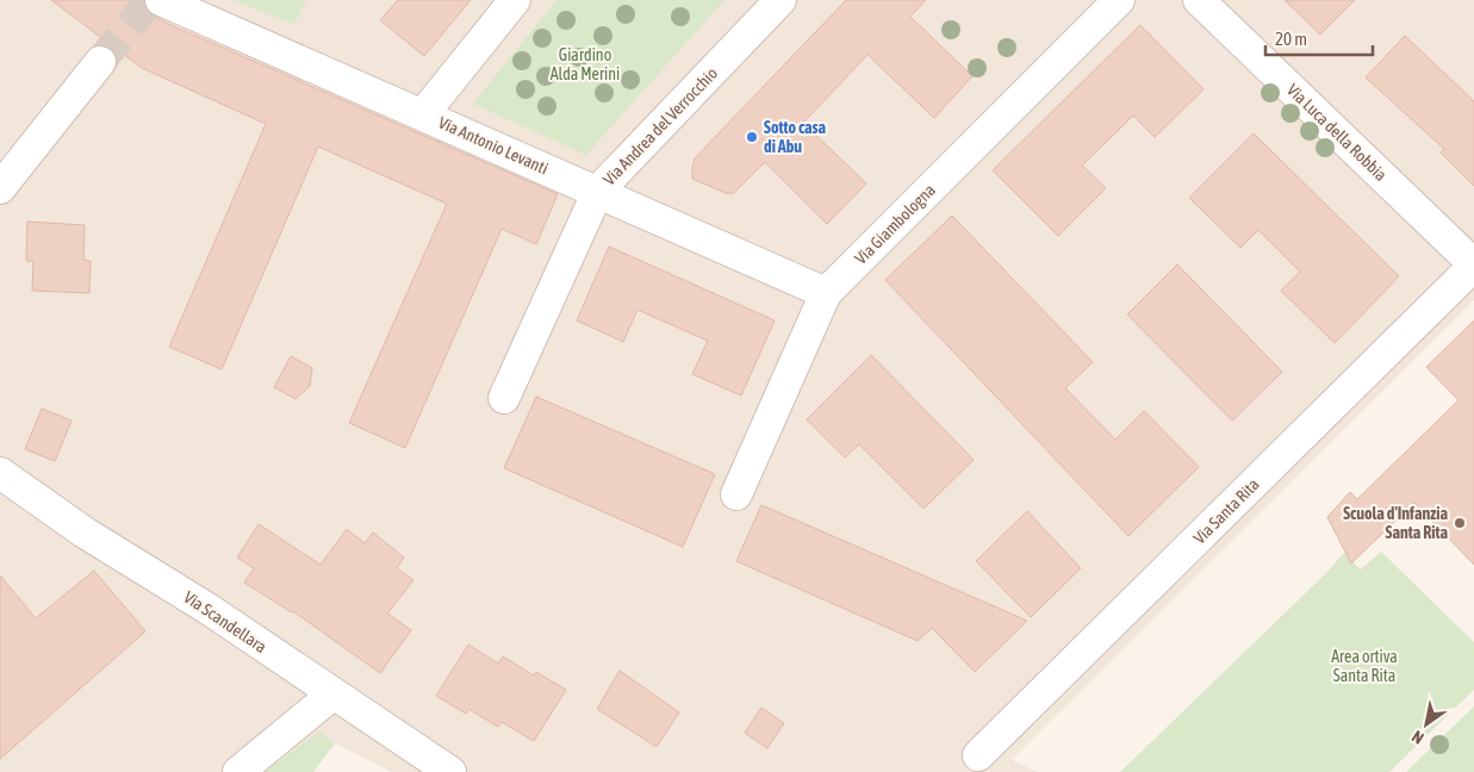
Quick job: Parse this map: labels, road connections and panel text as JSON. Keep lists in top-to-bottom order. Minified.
{"streets":{"street":["Via Andrea del Verrocchio","Via Luca della Robbia","Via Antonio Levanti","Via Giambologna","Via Santa Rita","Via Scandellara"]},"crossings":[["Via Andrea del Verrocchio","Via Antonio Levanti"],["Via Luca della Robbia","Via Santa Rita"],["Via Antonio Levanti","Via Giambologna"]],"parks":["Giardino Alda Merini","Area ortiva Santa Rita"],"places":["Sotto casa di Abu","Scuola d'Infanzia Santa Rita"],"scale_bar":"20 m","north":"bottom left"}
